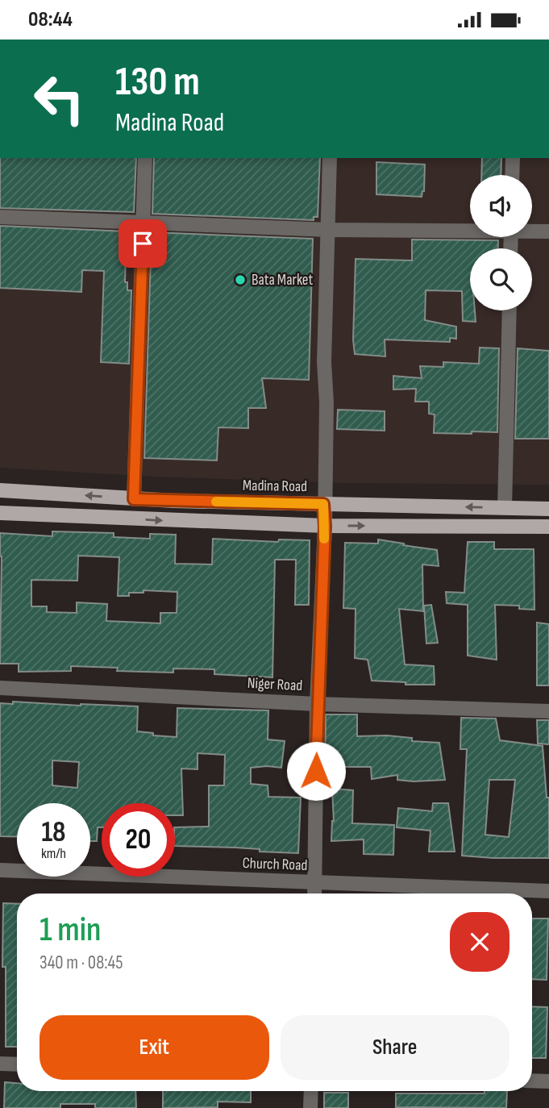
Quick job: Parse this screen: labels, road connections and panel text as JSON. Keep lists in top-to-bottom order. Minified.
{"streets":{"main road":["Madina Road"],"street":["Niger Road","Church Road"]},"places":["Bata Market"],"page":{"status":"08:44","turn":["130 m","Madina Road"],"speed":"18 km/h","limit":"20","heading":["1 min","340 m · 08:45"],"buttons":["Exit","Share"]}}
